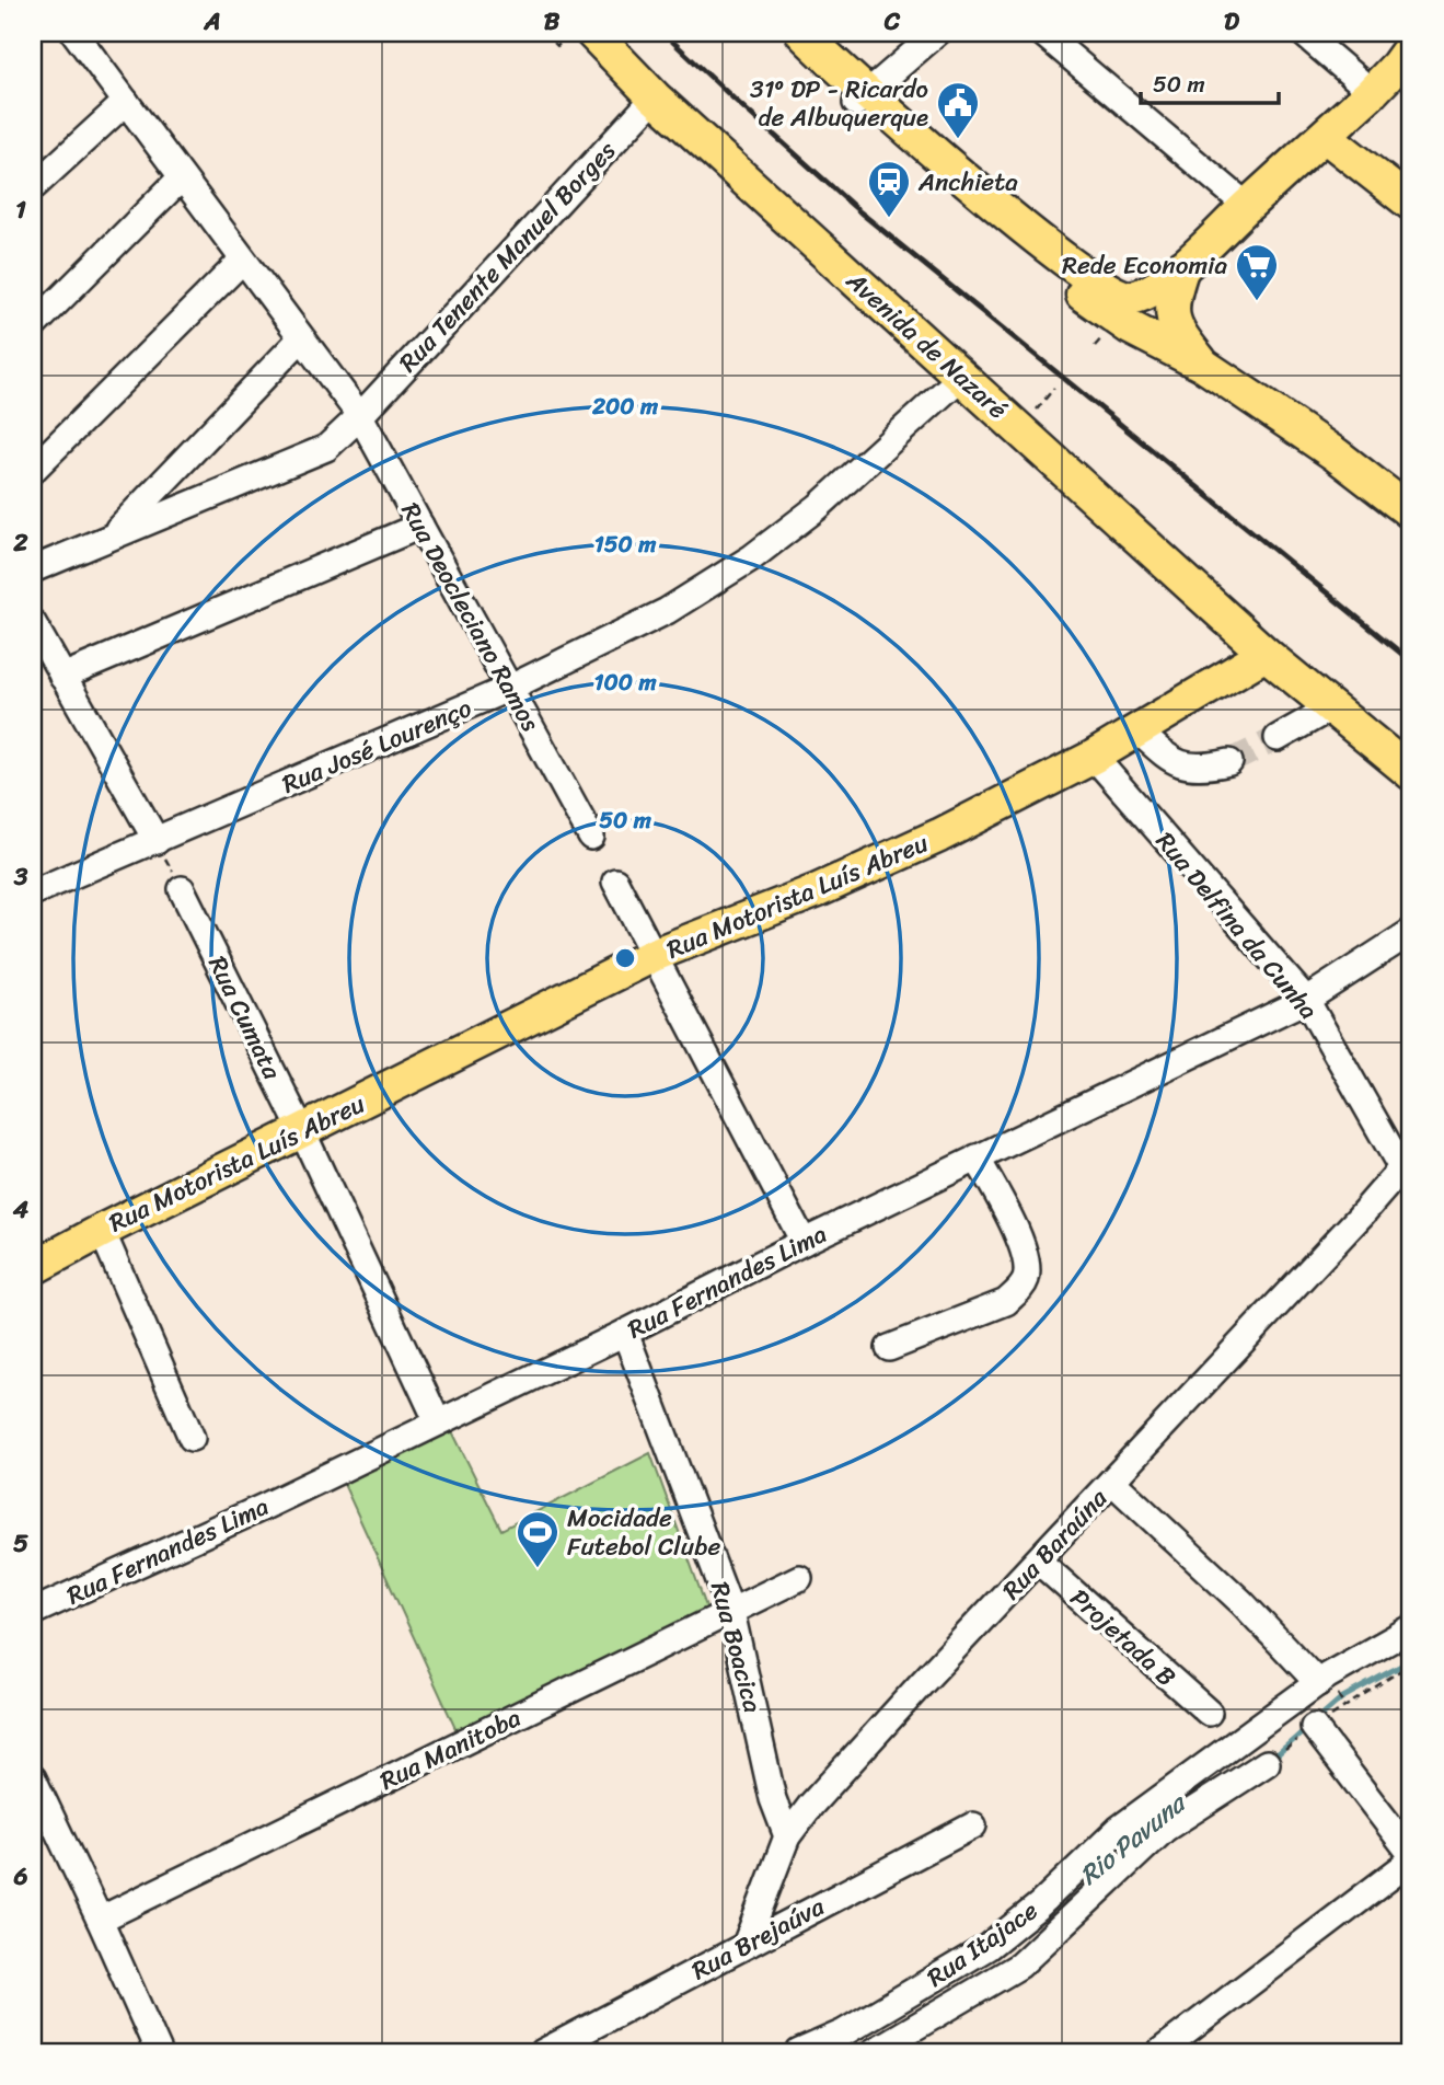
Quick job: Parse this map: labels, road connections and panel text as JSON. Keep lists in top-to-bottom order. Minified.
{"streets":{"main road":["Avenida de Nazaré","Rua Motorista Luís Abreu"],"street":["Rua Tenente Manuel Borges","Rua Deocleciano Ramos","Rua José Lourenço","Rua Delfina da Cunha","Rua Cumata","Rua Fernandes Lima","Rua Baraúna","Projetada B","Rua Boacica","Rua Manitoba","Rua Brejaúva","Rua Itajace"]},"crossings":[["Rua Tenente Manuel Borges","Avenida de Nazaré"],["Rua Tenente Manuel Borges","Rua Deocleciano Ramos"],["Avenida de Nazaré","Rua José Lourenço"],["Avenida de Nazaré","Rua Motorista Luís Abreu"],["Rua Deocleciano Ramos","Rua José Lourenço"],["Rua Motorista Luís Abreu","Rua Delfina da Cunha"],["Rua Motorista Luís Abreu","Rua Cumata"],["Rua Delfina da Cunha","Rua Fernandes Lima"],["Rua Delfina da Cunha","Rua Baraúna"],["Rua Cumata","Rua Fernandes Lima"],["Rua Fernandes Lima","Rua Boacica"],["Rua Baraúna","Projetada B"],["Rua Baraúna","Rua Boacica"],["Rua Baraúna","Rua Brejaúva"],["Rua Boacica","Rua Manitoba"]],"water":["Rio Pavuna"],"places":{"public building":["31º DP - Ricardo de Albuquerque"],"station":["Anchieta"],"supermarket":["Rede Economia"],"sports":["Mocidade Futebol Clube"]},"scale_bar":"50 m","grid":{"columns":["A","B","C","D"],"rows":["1","2","3","4","5","6"]},"rings":["200 m","150 m","100 m","50 m"]}
